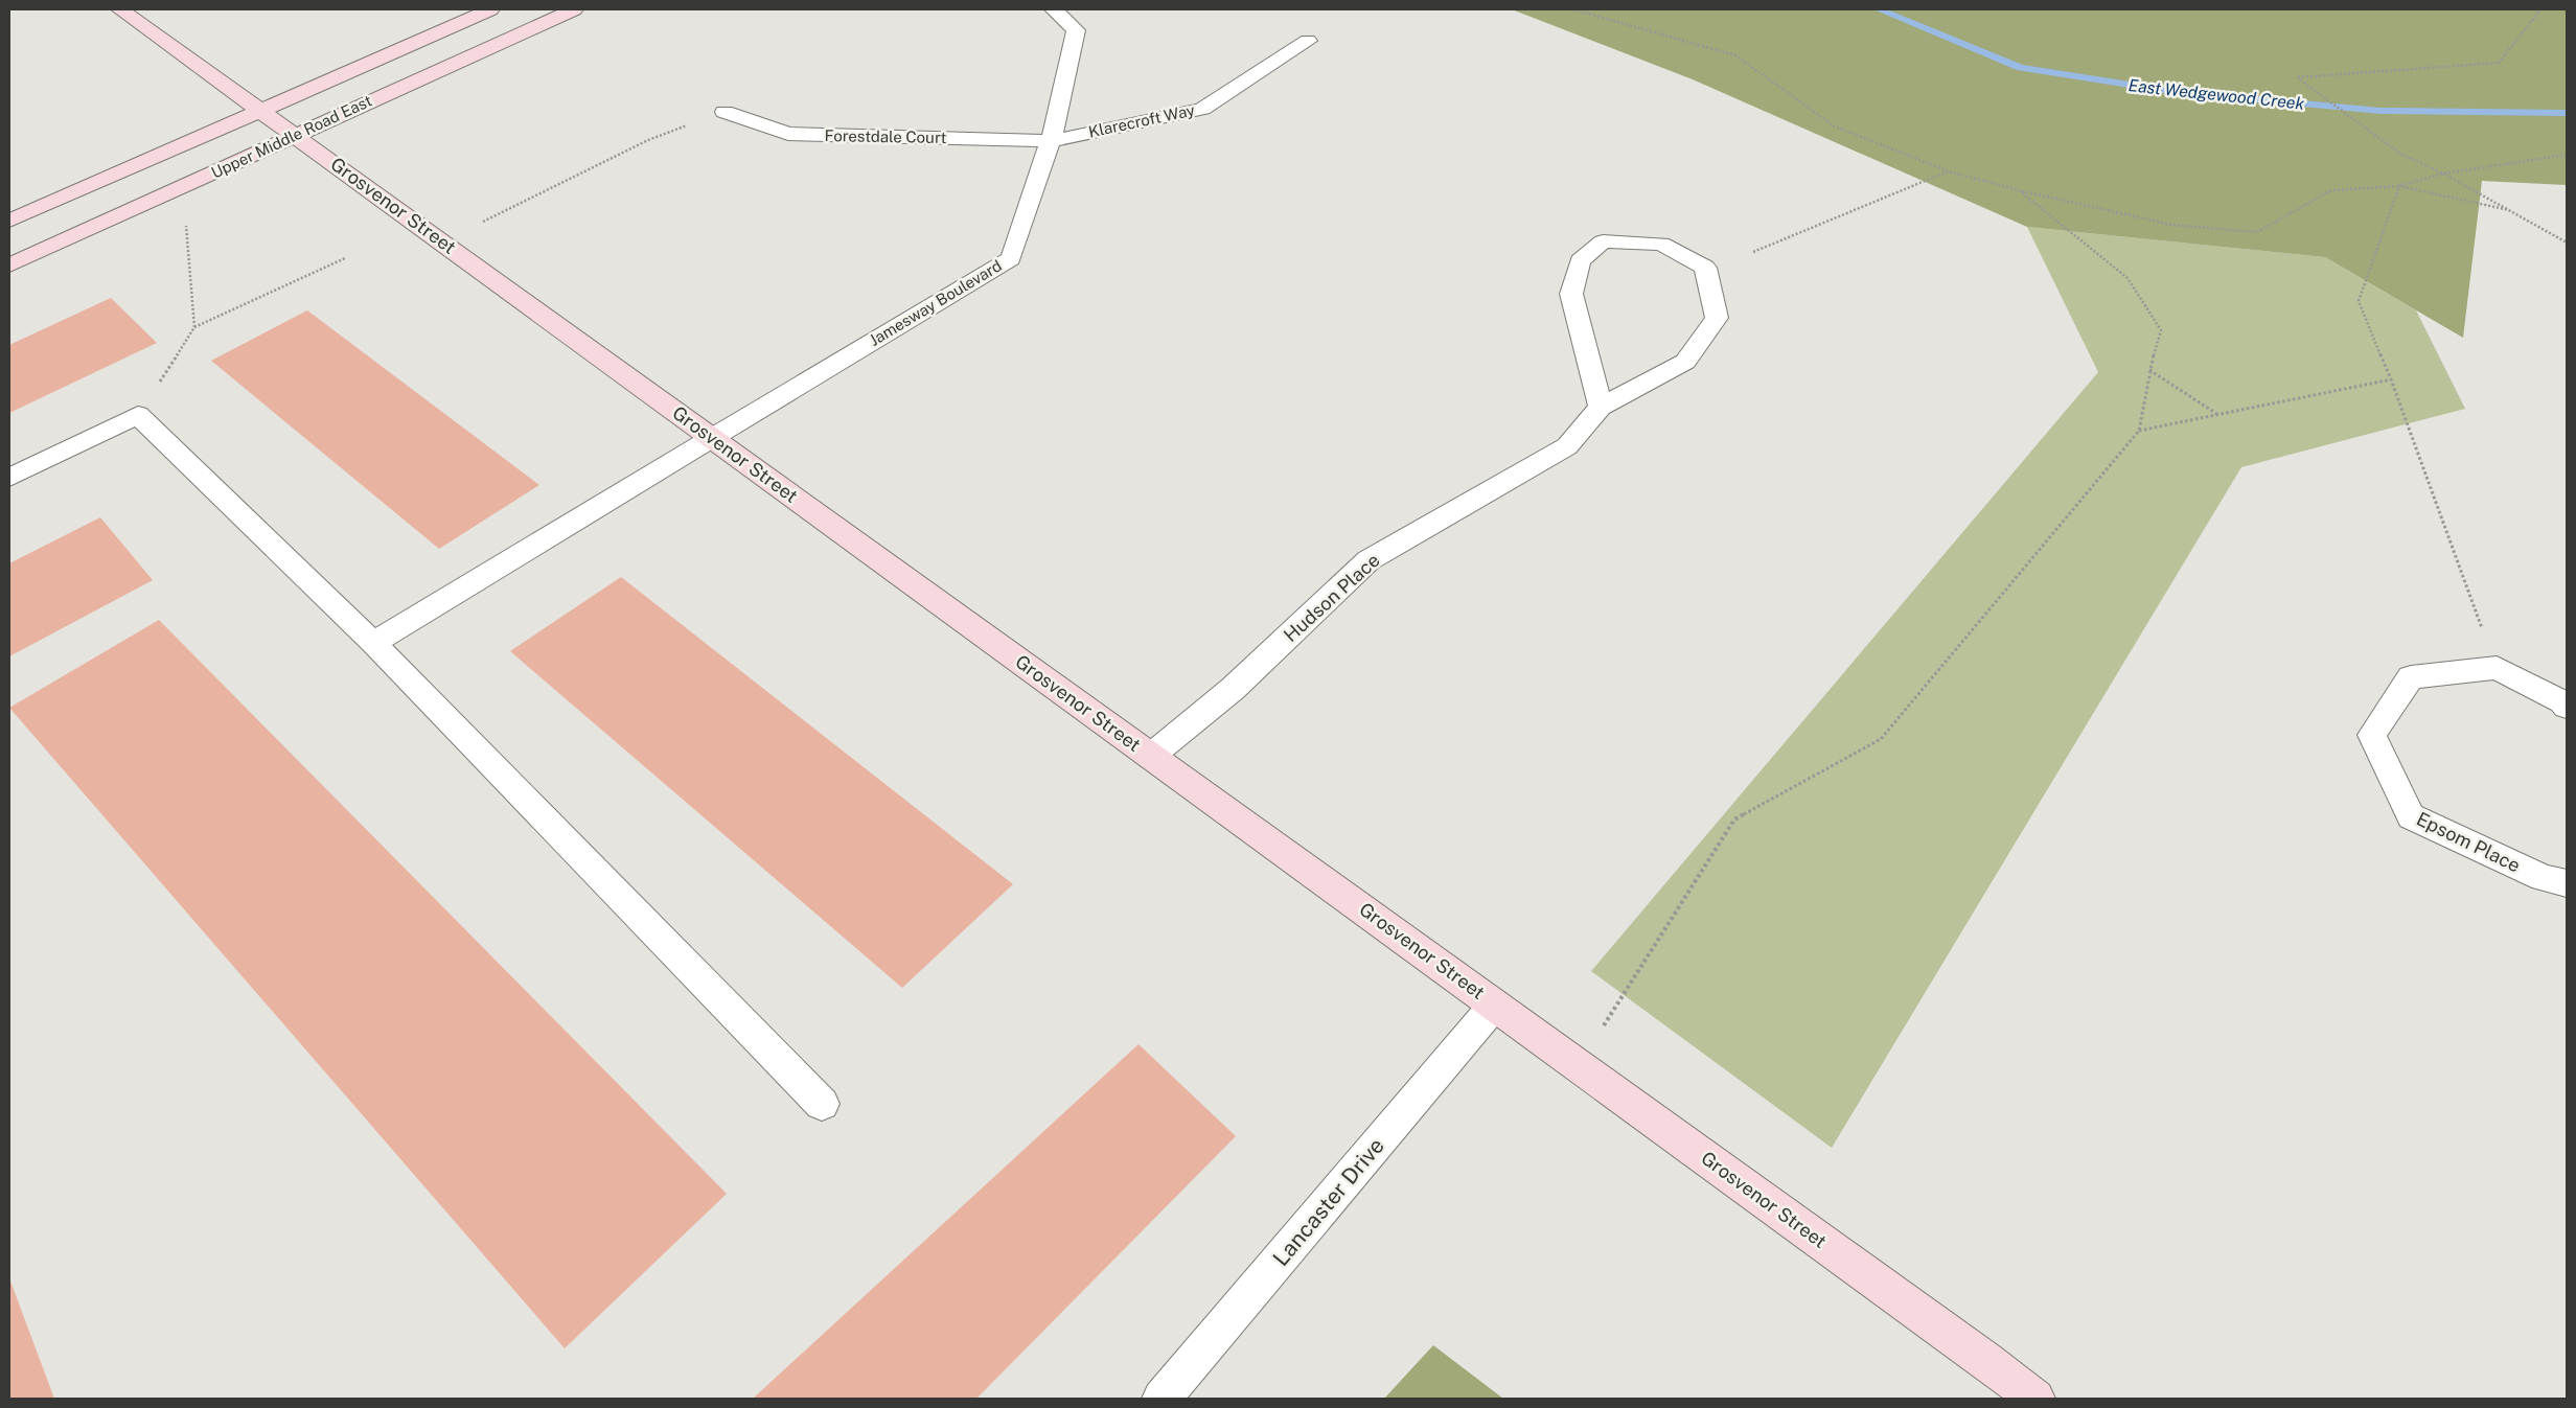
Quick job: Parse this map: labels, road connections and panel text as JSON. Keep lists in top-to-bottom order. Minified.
{"streets":{"street":["Klarecroft Way","Upper Middle Road East","Forestdale Court","Grosvenor Street","Jamesway Boulevard","Hudson Place","Epsom Place","Lancaster Drive"]},"crossings":[["Klarecroft Way","Forestdale Court"],["Klarecroft Way","Jamesway Boulevard"],["Upper Middle Road East","Grosvenor Street"],["Forestdale Court","Jamesway Boulevard"],["Grosvenor Street","Jamesway Boulevard"],["Grosvenor Street","Hudson Place"],["Grosvenor Street","Lancaster Drive"]],"water":["East Wedgewood Creek"]}
